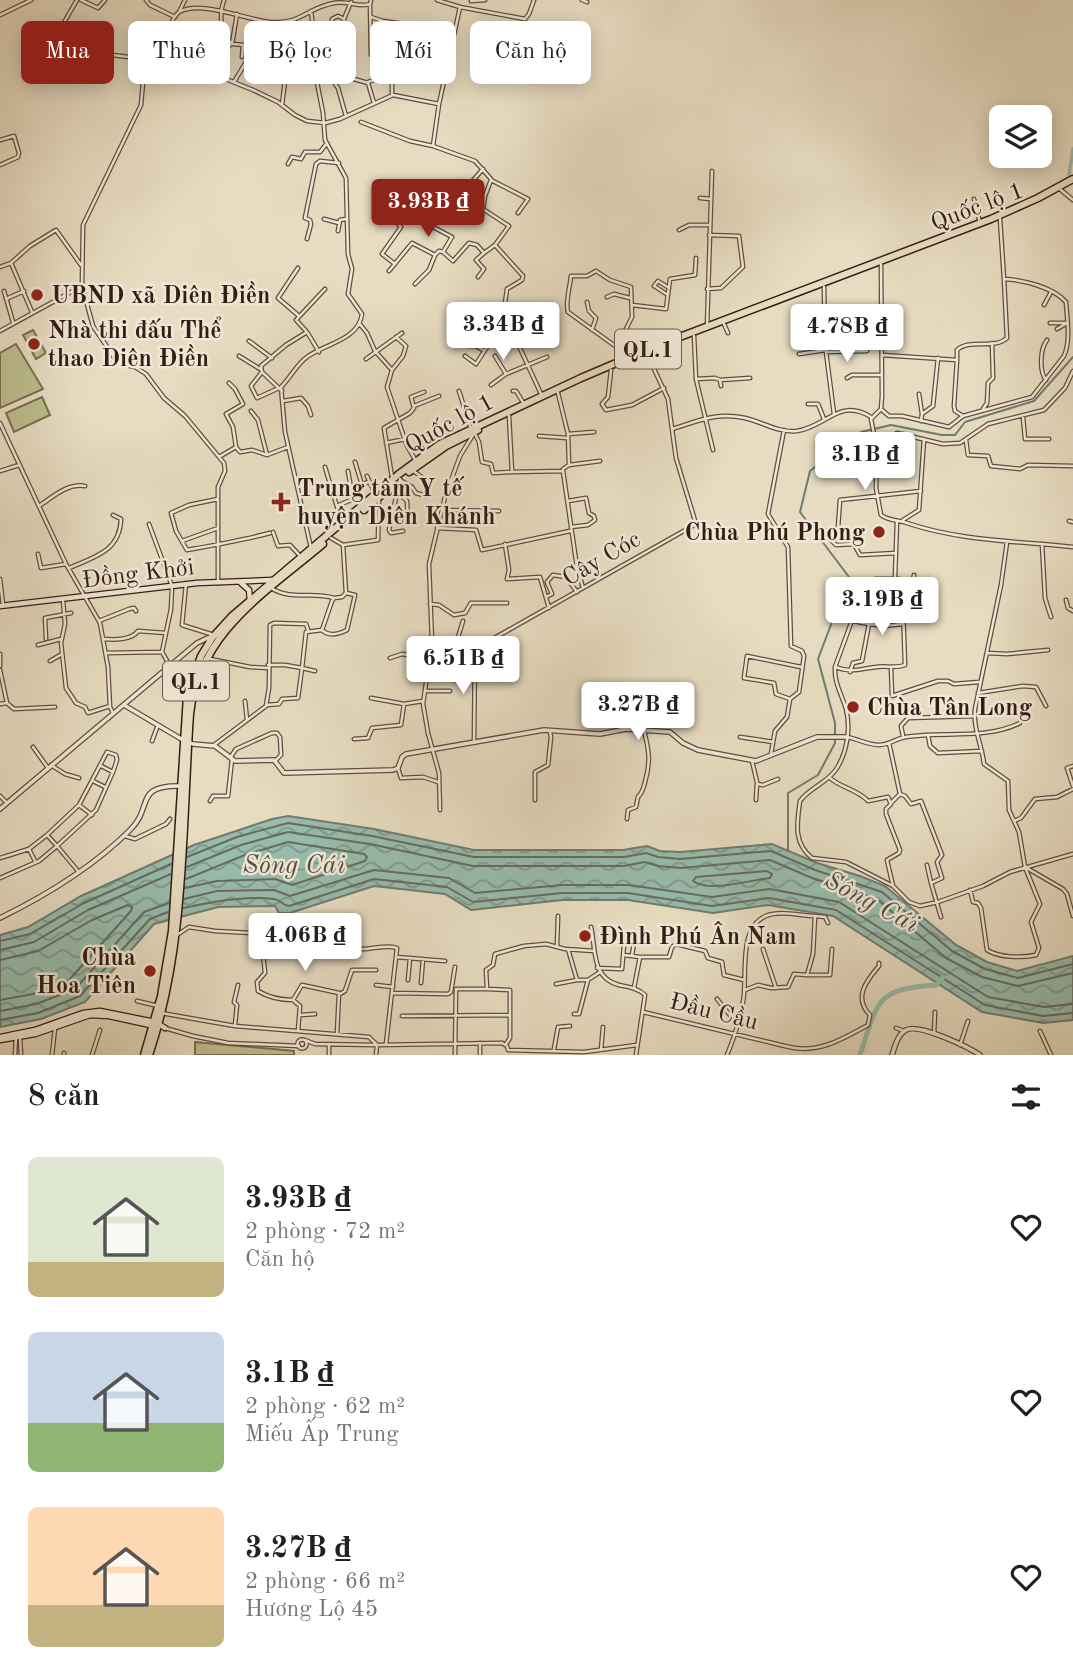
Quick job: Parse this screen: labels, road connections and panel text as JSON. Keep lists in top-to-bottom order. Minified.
{"streets":{"highway":["Quốc lộ 1","QL.1"],"main road":["Đồng Khởi"],"street":["Cây Cóc","Đầu Cầu"]},"crossings":[["Quốc lộ 1","QL.1"],["Quốc lộ 1","Đồng Khởi"]],"water":["Sông Cái"],"places":{"other":["UBND xã Diên Điền","Nhà thi đấu Thể thao Diên Điền","Chùa Phú Phong","Chùa Tân Long","Đình Phú Ân Nam","Chùa Hoa Tiên"],"health":["Trung tâm Y tế huyện Diên Khánh"]},"page":{"chip":["Mua","Thuê","Bộ lọc","Mới","Căn hộ"],"price":["3.93B ₫","3.34B ₫","4.78B ₫","3.1B ₫","3.19B ₫","6.51B ₫","3.27B ₫","4.06B ₫"],"heading":"8 căn","list":[{"name":"3.93B ₫","note":"2 phòng · 72 m² · Căn hộ"},{"name":"3.1B ₫","note":"2 phòng · 62 m² · Miếu Ấp Trung"},{"name":"3.27B ₫","note":"2 phòng · 66 m² · Hương Lộ 45"}]}}
